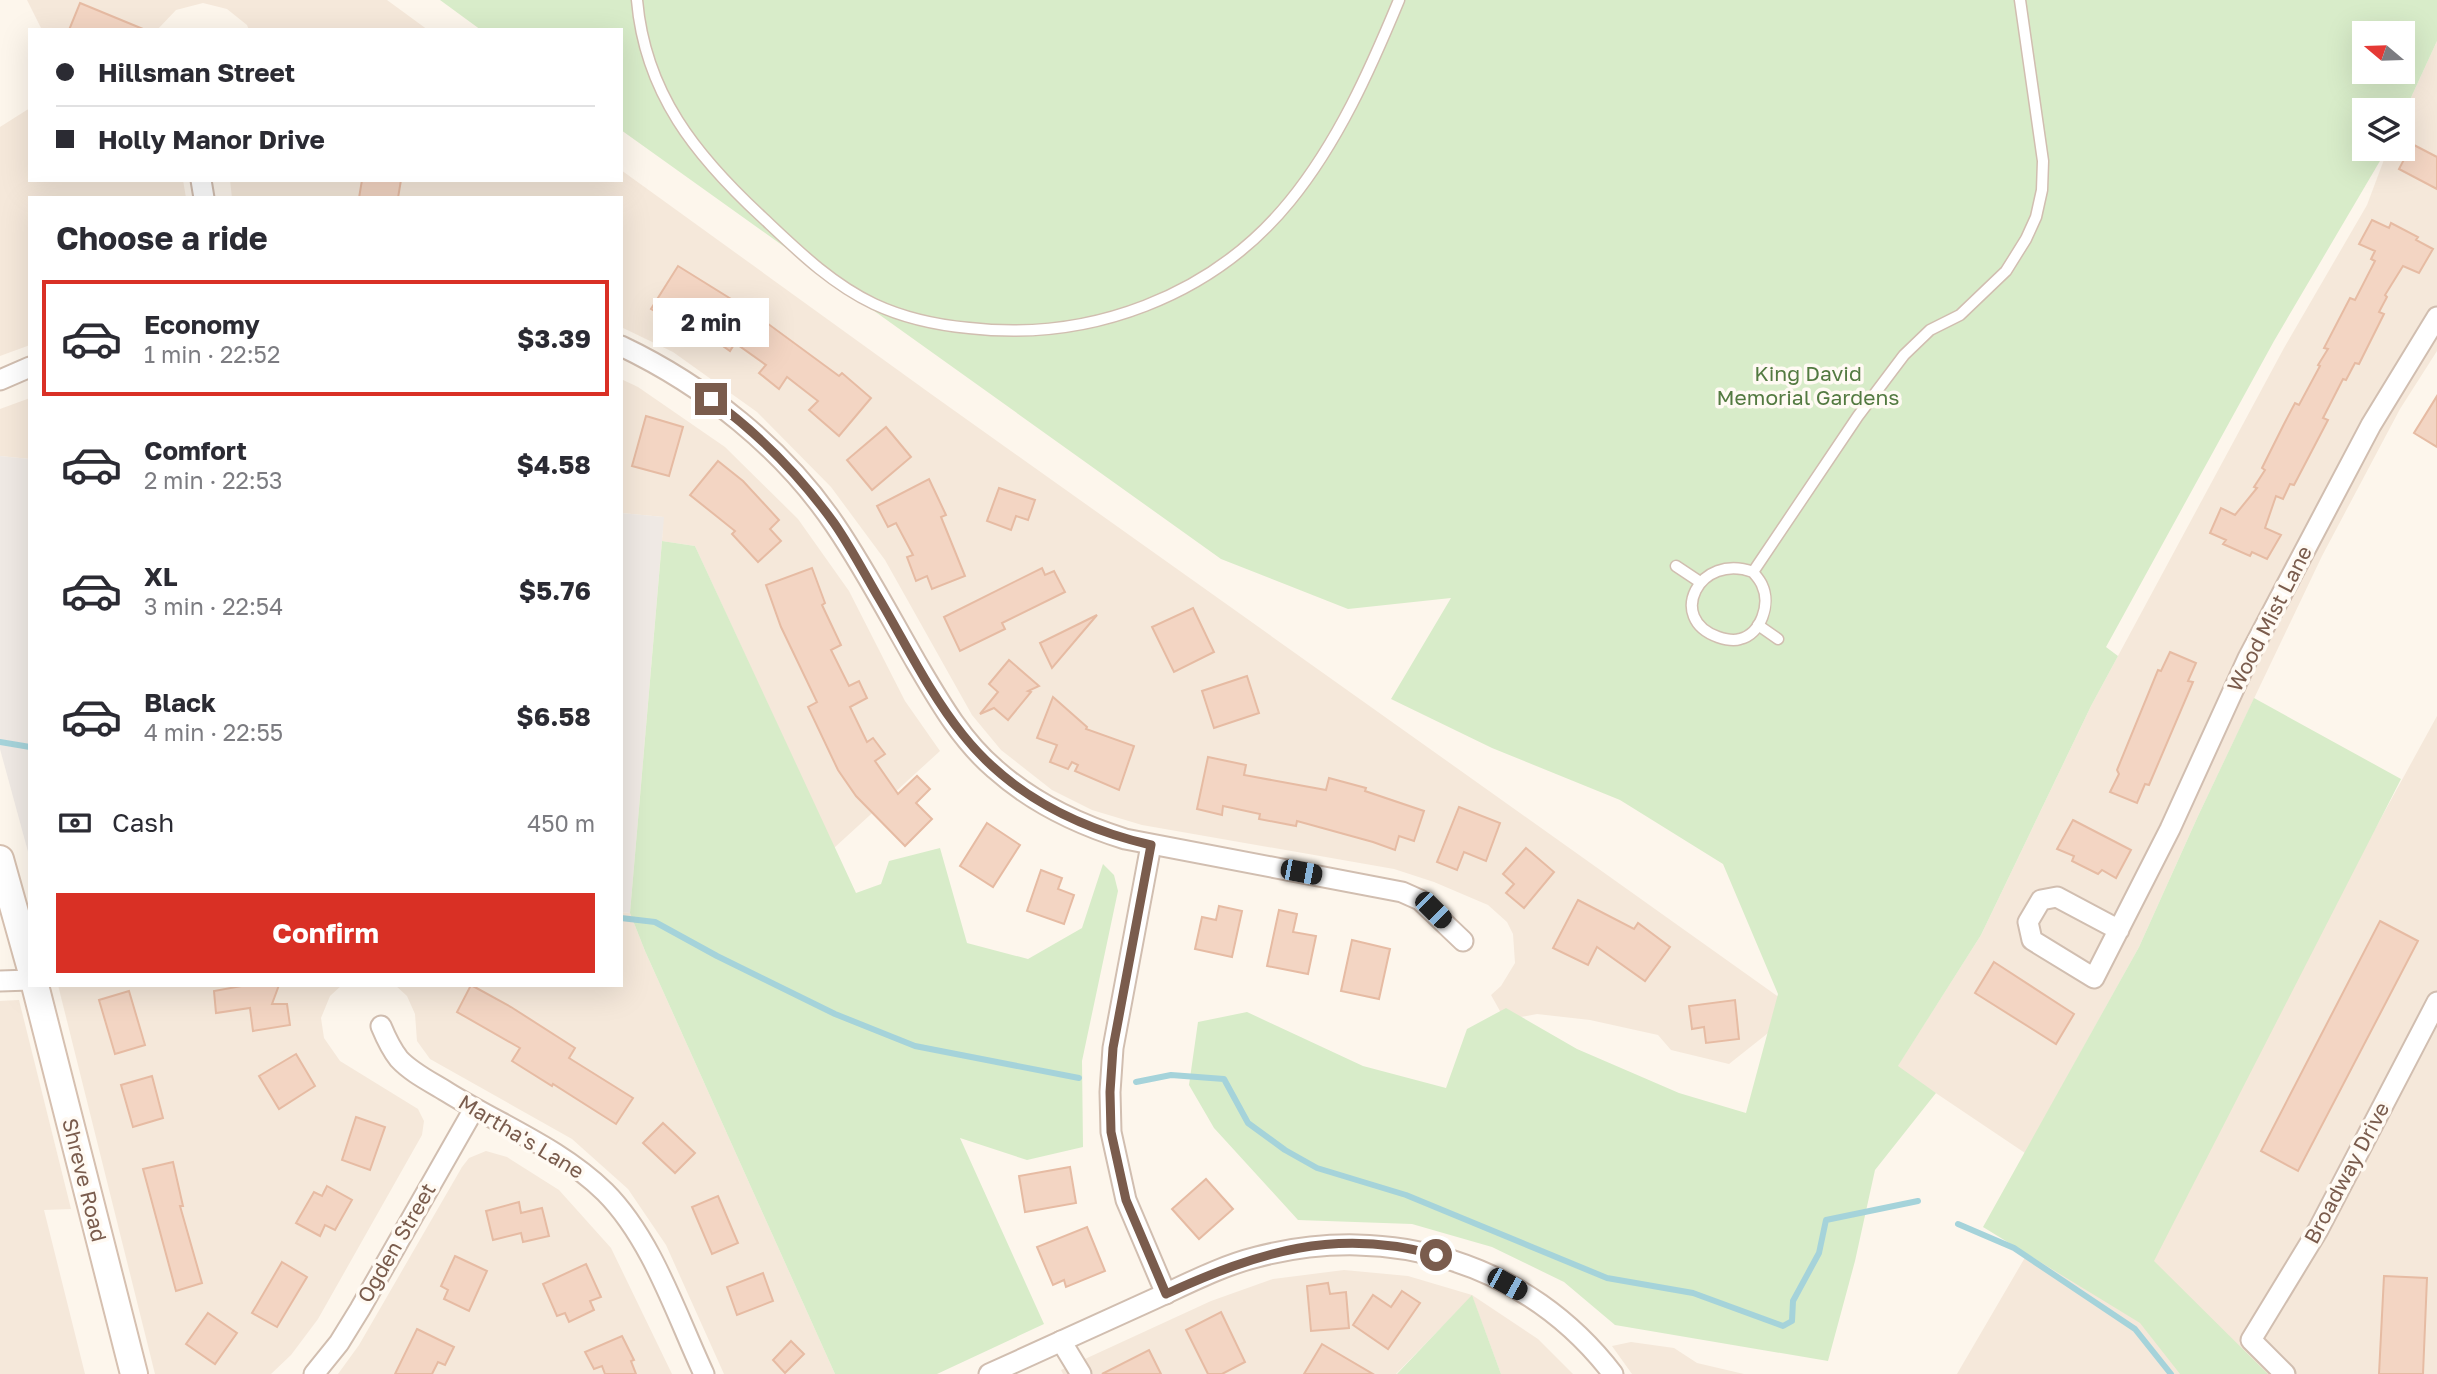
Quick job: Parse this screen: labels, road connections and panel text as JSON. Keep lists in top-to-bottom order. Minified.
{"streets":{"main road":["Shreve Road"],"street":["Wood Mist Lane","Martha's Lane","Broadway Drive","Ogden Street"]},"crossings":[["Martha's Lane","Ogden Street"]],"parks":["King David Memorial Gardens"],"north":"left","page":{"banner":["Hillsman Street","Holly Manor Drive"],"heading":"Choose a ride","list":[{"name":"Economy","note":"1 min · 22:52","value":"$3.39"},{"name":"Comfort","note":"2 min · 22:53","value":"$4.58"},{"name":"XL","note":"3 min · 22:54","value":"$5.76"},{"name":"Black","note":"4 min · 22:55","value":"$6.58"}],"bubble":"2 min","pay":["Cash","450 m"],"buttons":"Confirm"}}
